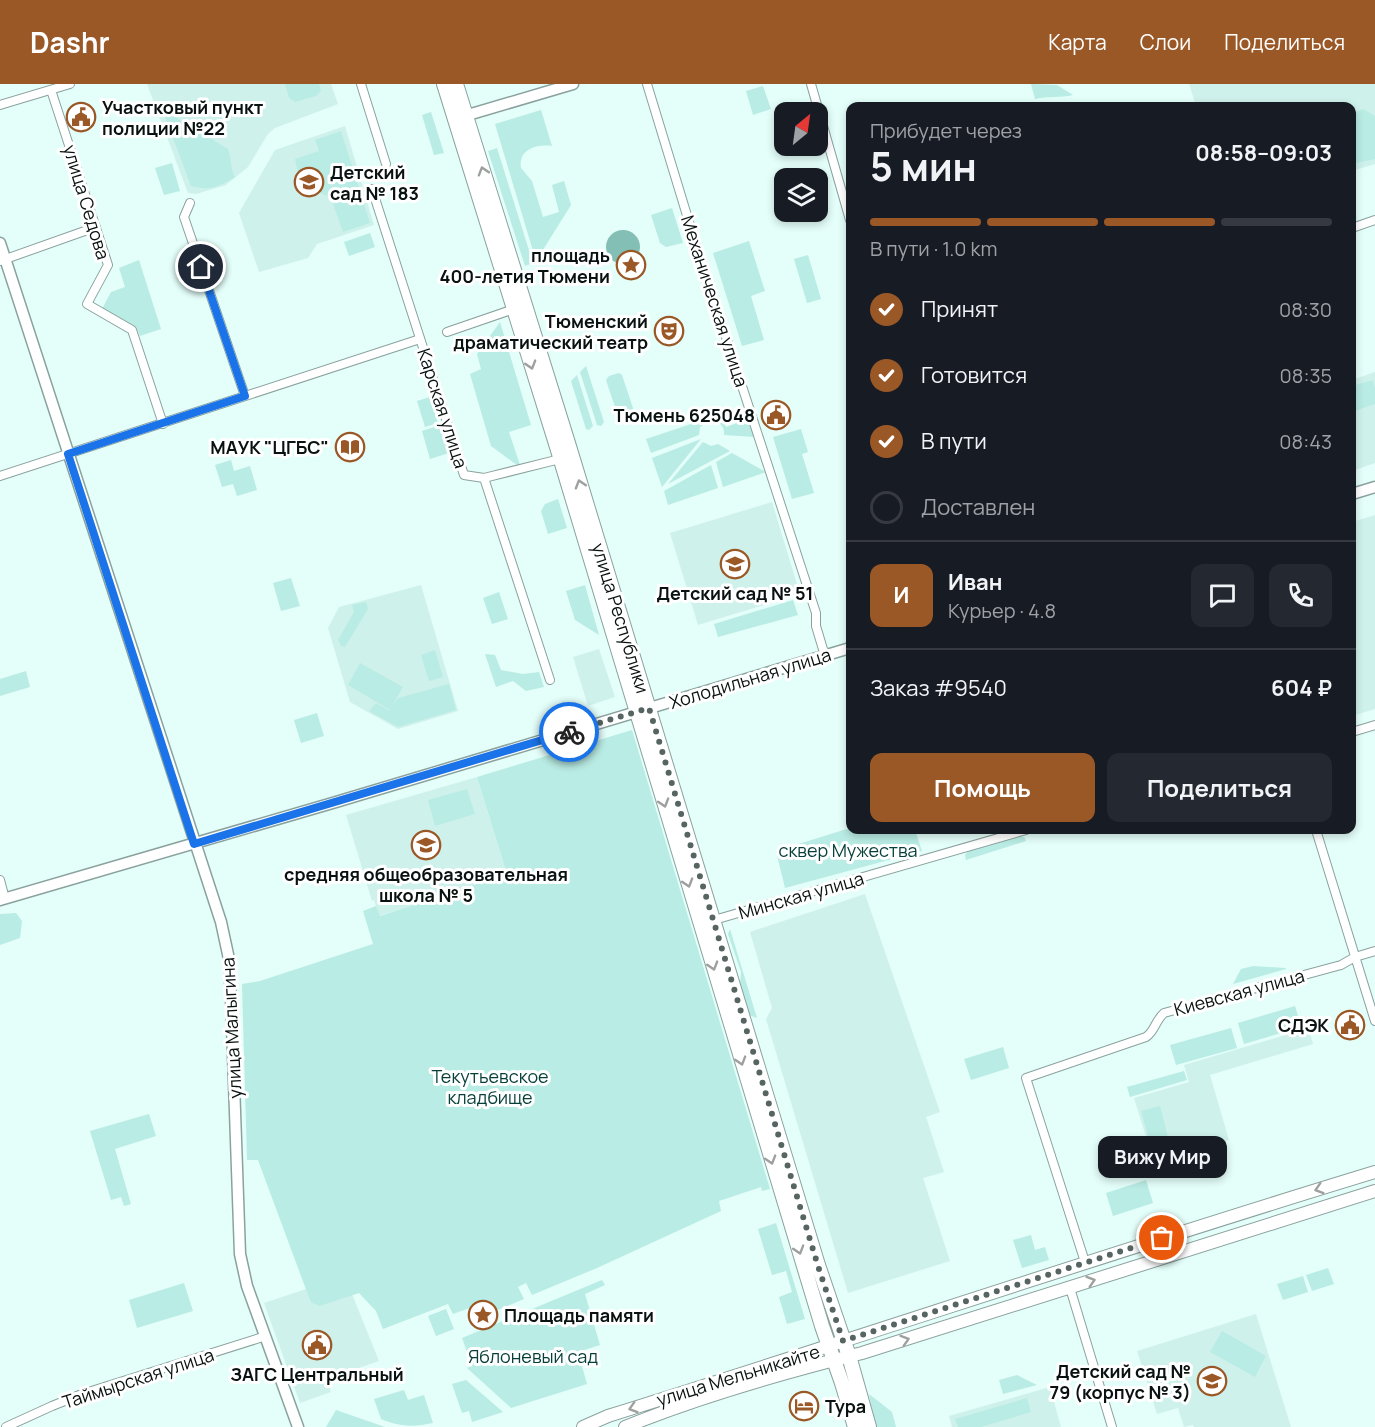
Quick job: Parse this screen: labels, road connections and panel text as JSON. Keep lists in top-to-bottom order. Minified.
{"streets":{"main road":["улица Республики","улица Мельникайте"],"street":["улица Седова","Механическая улица","Карская улица","Холодильная улица","Минская улица","Киевская улица","улица Малыгина","Таймырская улица"]},"crossings":[["Механическая улица","Холодильная улица"],["улица Республики","Холодильная улица"],["улица Республики","Минская улица"],["улица Республики","улица Мельникайте"],["Холодильная улица","улица Малыгина"],["Киевская улица","улица Мельникайте"],["улица Малыгина","Таймырская улица"]],"parks":["сквер Мужества","Текутьевское кладбище","Яблоневый сад"],"places":{"public building":["Участковый пункт полиции №22","Тюмень 625048","СДЭК","ЗАГС Центральный"],"school or university":["Детский сад № 183","Детский сад № 51","средняя общеобразовательная школа № 5","Детский сад № 79 (корпус № 3)"],"place":["площадь 400-летия Тюмени","Площадь памяти"],"theatre":["Тюменский драматический театр"],"library":["МАУК \"ЦГБС\""],"other":["Вижу Мир"],"hotel":["Тура"]},"north":"top right","page":{"header":"Dashr","nav":["Карта","Слои","Поделиться"],"heading":["5 мин","Прибудет через","08:58–09:03"],"panel":["Иван","Курьер · 4.8","Заказ #9540","604 ₽"],"bar":"В пути · 1.0 km","list":[["Принят","08:30"],["Готовится","08:35"],["В пути","08:43"],"Доставлен"],"round":"И","buttons":["Помощь","Поделиться"],"bubble":"Вижу Мир"}}
